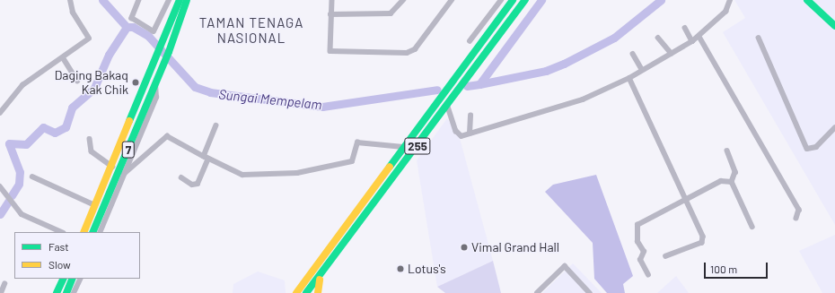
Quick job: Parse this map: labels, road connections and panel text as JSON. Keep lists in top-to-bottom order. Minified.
{"streets":{"main road":["255","7"]},"districts":["TAMAN TENAGA NASIONAL"],"water":["Sungai Mempelam"],"places":["Daging Bakaq Kak Chik","Vimal Grand Hall","Lotus's"],"legend":["Fast","Slow"],"scale_bar":"100 m"}
